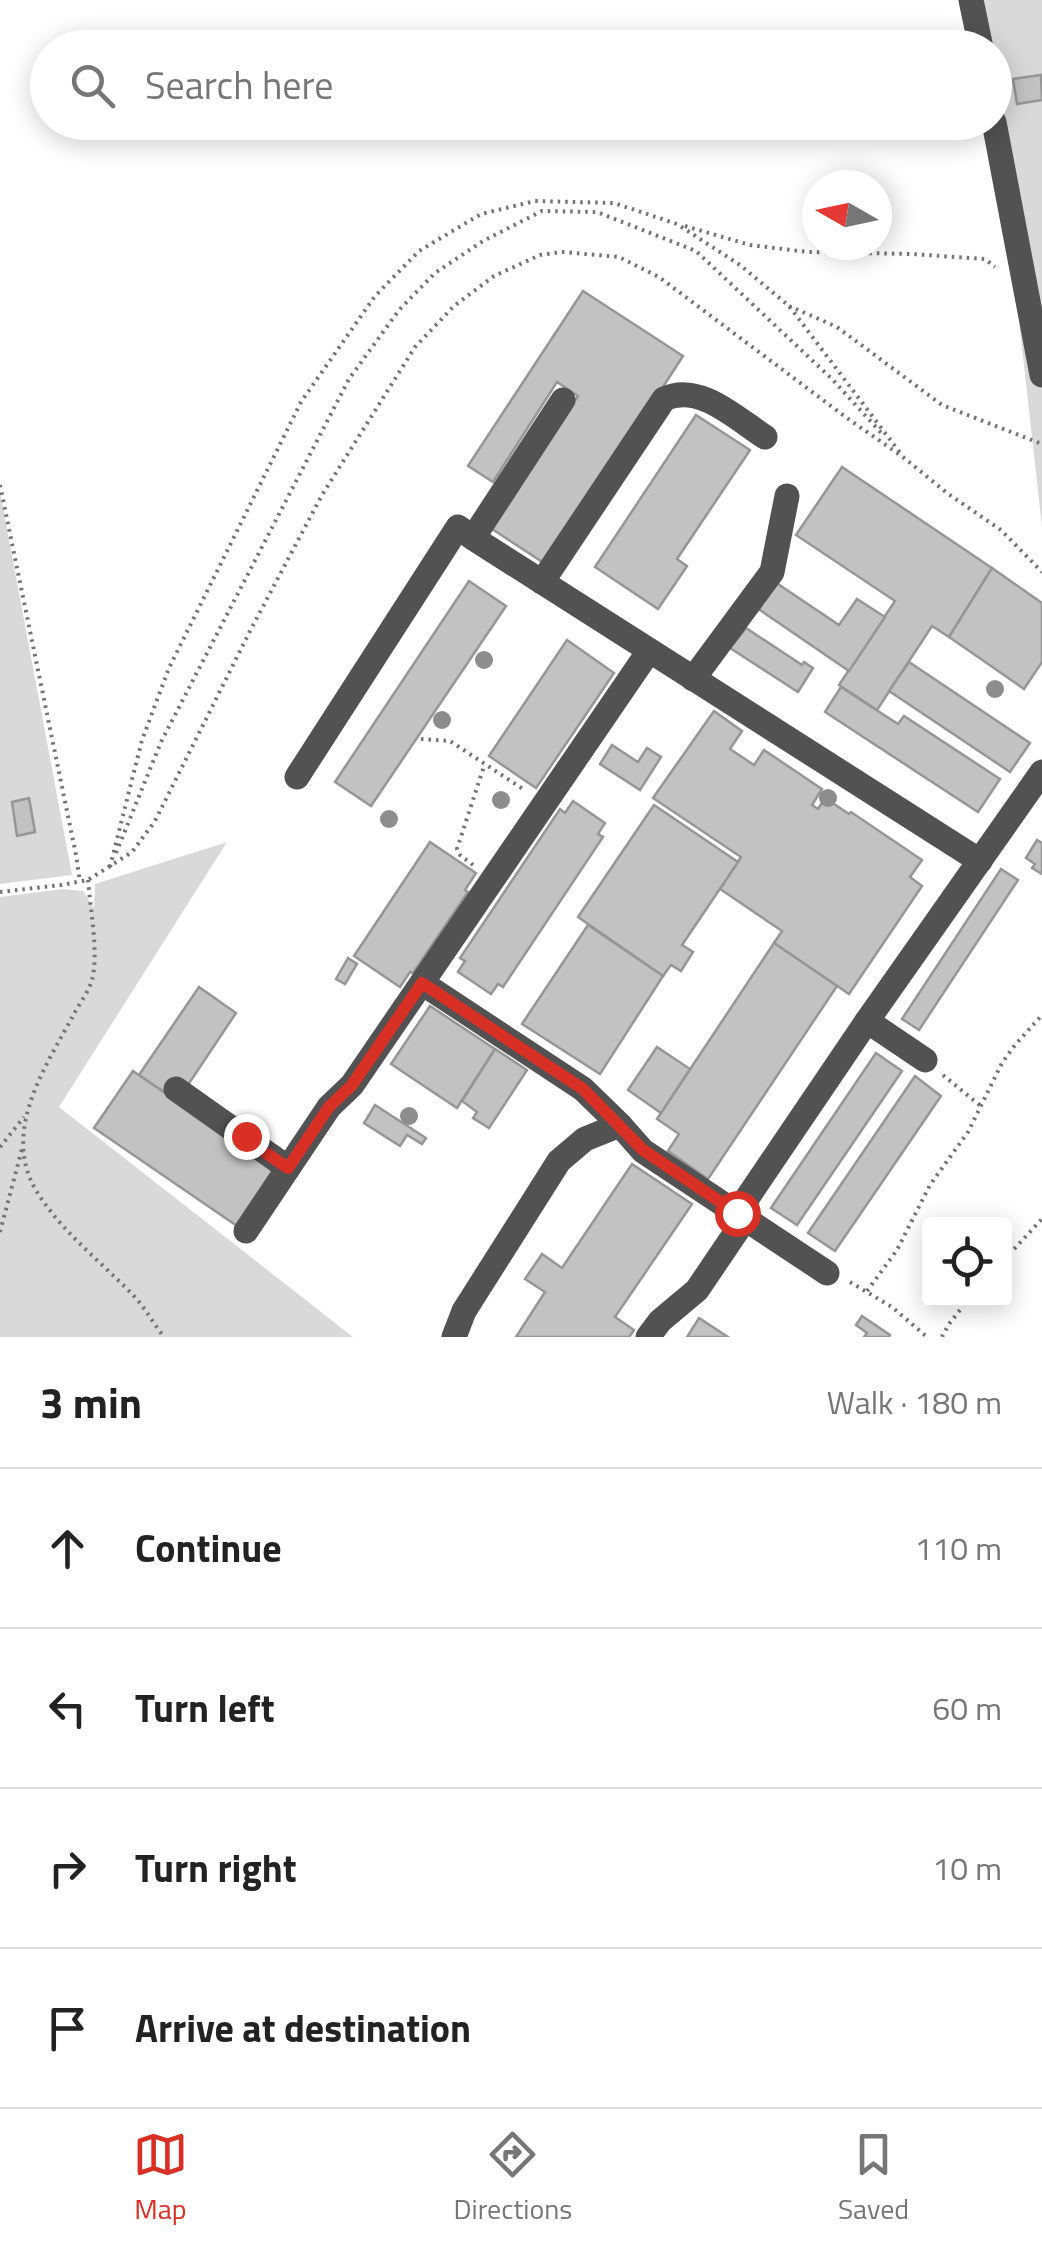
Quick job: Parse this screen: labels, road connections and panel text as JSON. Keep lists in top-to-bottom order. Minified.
{"north":"left","page":{"search":"Search here","heading":["3 min","Walk · 180 m"],"list":[["Continue","110 m"],["Turn left","60 m"],["Turn right","10 m"],"Arrive at destination"],"nav":["Map","Directions","Saved"]}}
